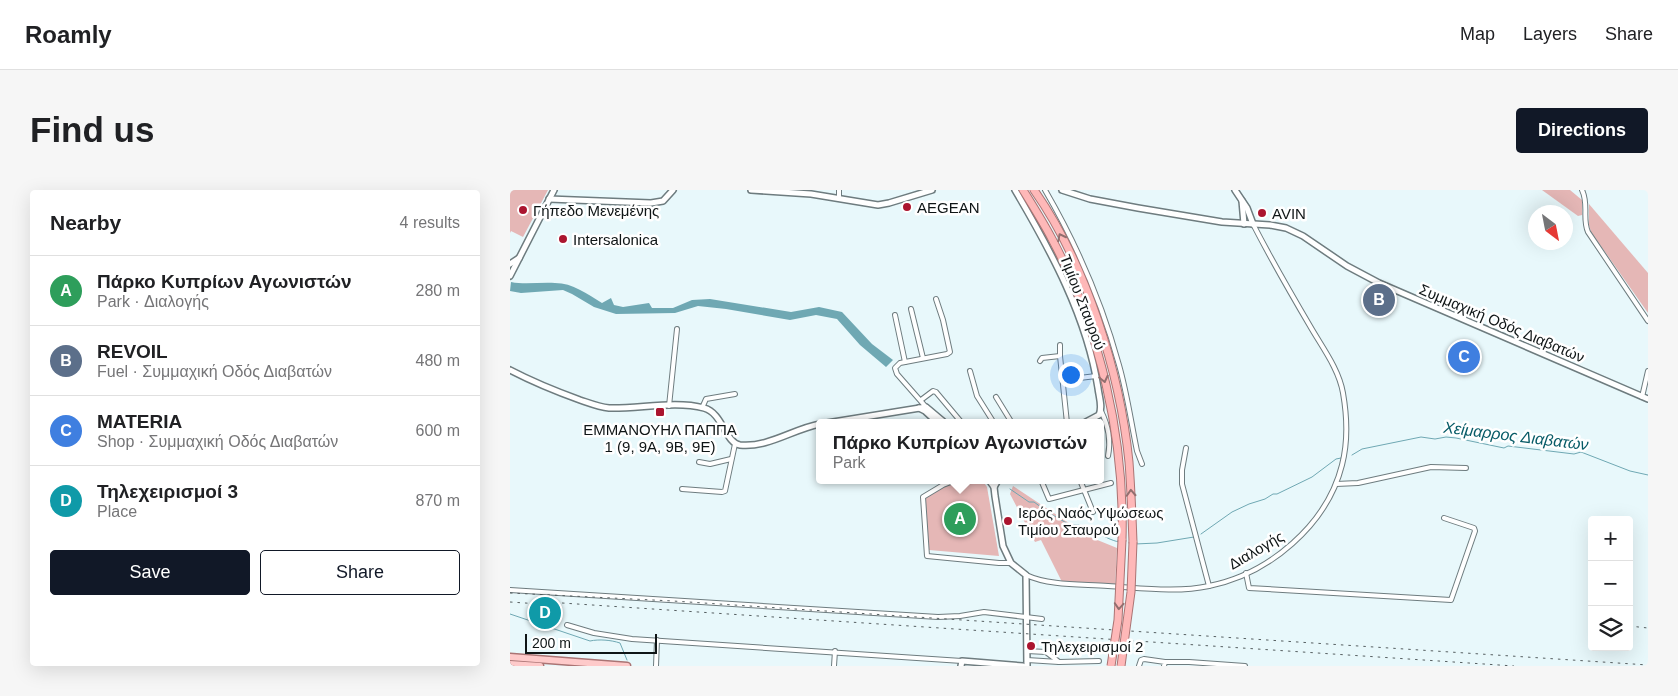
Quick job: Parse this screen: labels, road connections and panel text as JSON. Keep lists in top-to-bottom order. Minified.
{"streets":{"street":["Τιμίου Σταυρού","Συμμαχική Οδός Διαβατών","Διαλογής"]},"crossings":[["Συμμαχική Οδός Διαβατών","Διαλογής"]],"water":["Χείμαρρος Διαβατών"],"places":{"other":["AEGEAN","Γήπεδο Μενεμένης","AVIN","Intersalonica","Ιερός Ναός Υψώσεως Τιμίου Σταυρού","Τηλεχειρισμοί 2"],"transit":["ΕΜΜΑΝΟΥΗΛ ΠΑΠΠΑ 1 (9, 9Α, 9Β, 9Ε)"]},"scale_bar":"200 m","north":"bottom right","page":{"header":"Roamly","nav":["Map","Layers","Share"],"buttons":["Directions",["Save","Share"]],"title":"Find us","heading":["Nearby","4 results"],"list":[{"mark":"A","name":"Πάρκο Κυπρίων Αγωνιστών","note":"Park · Διαλογής","value":"280 m"},{"mark":"B","name":"REVOIL","note":"Fuel · Συμμαχική Οδός Διαβατών","value":"480 m"},{"mark":"C","name":"MATERIA","note":"Shop · Συμμαχική Οδός Διαβατών","value":"600 m"},{"mark":"D","name":"Τηλεχειρισμοί 3","note":"Place","value":"870 m"}],"pins":["B","C","A","D"],"popup":["Πάρκο Κυπρίων Αγωνιστών","Park"],"map_buttons":["+","−"],"scale":"200 m"}}
